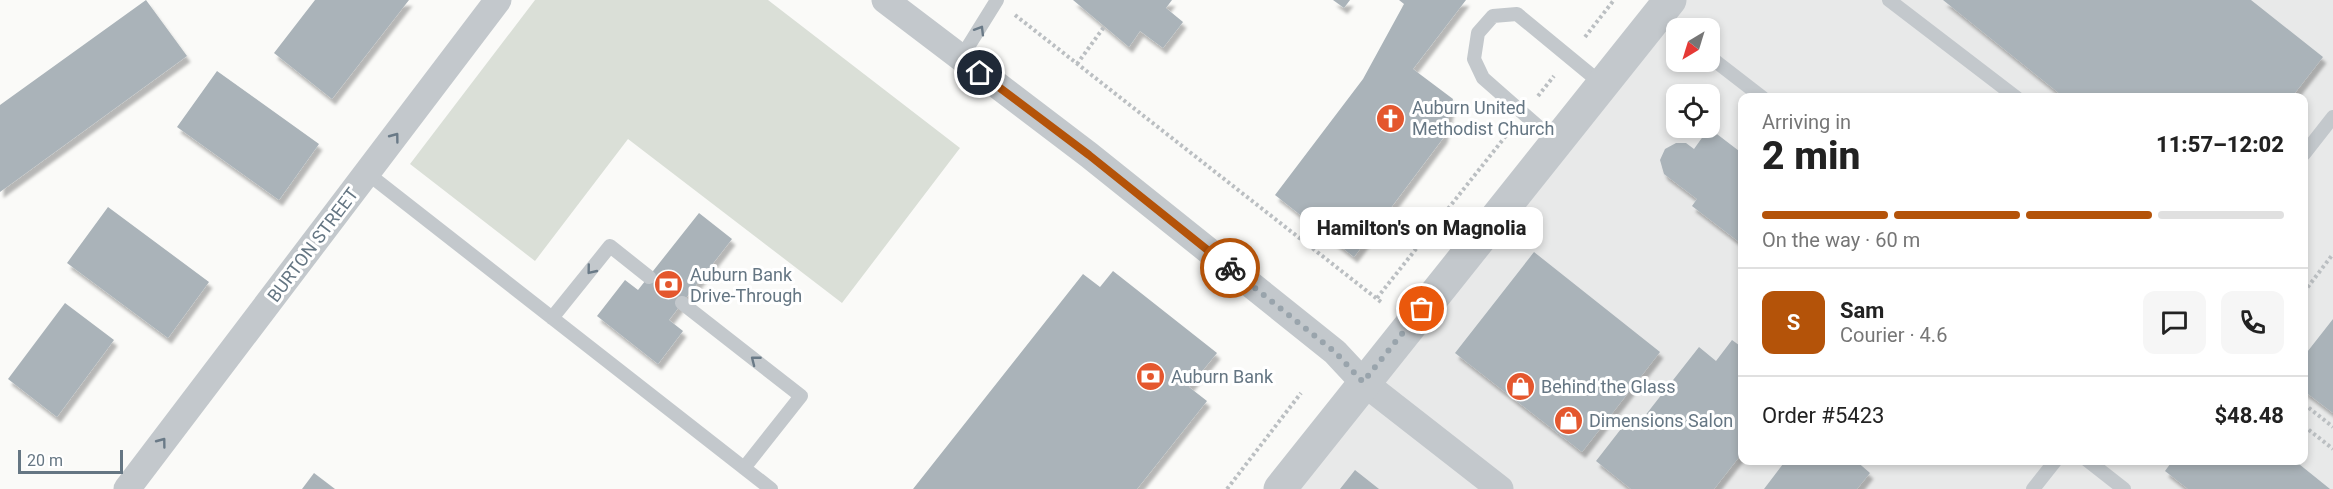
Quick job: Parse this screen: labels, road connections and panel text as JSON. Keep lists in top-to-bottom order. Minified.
{"streets":{"street":["BURTON STREET"]},"one_way":["BURTON STREET"],"places":{"church":["Auburn United Methodist Church"],"bank":["Auburn Bank Drive-Through","Auburn Bank"],"other":["Hamilton's on Magnolia"],"shop":["Behind the Glass","Dimensions Salon"]},"scale_bar":"20 m","north":"bottom left","page":{"heading":["2 min","Arriving in","11:57–12:02"],"panel":["Sam","Courier · 4.6","Order #5423","$48.48"],"bar":"On the way · 60 m","bubble":"Hamilton's on Magnolia","round":"S","scale":"20 m"}}
